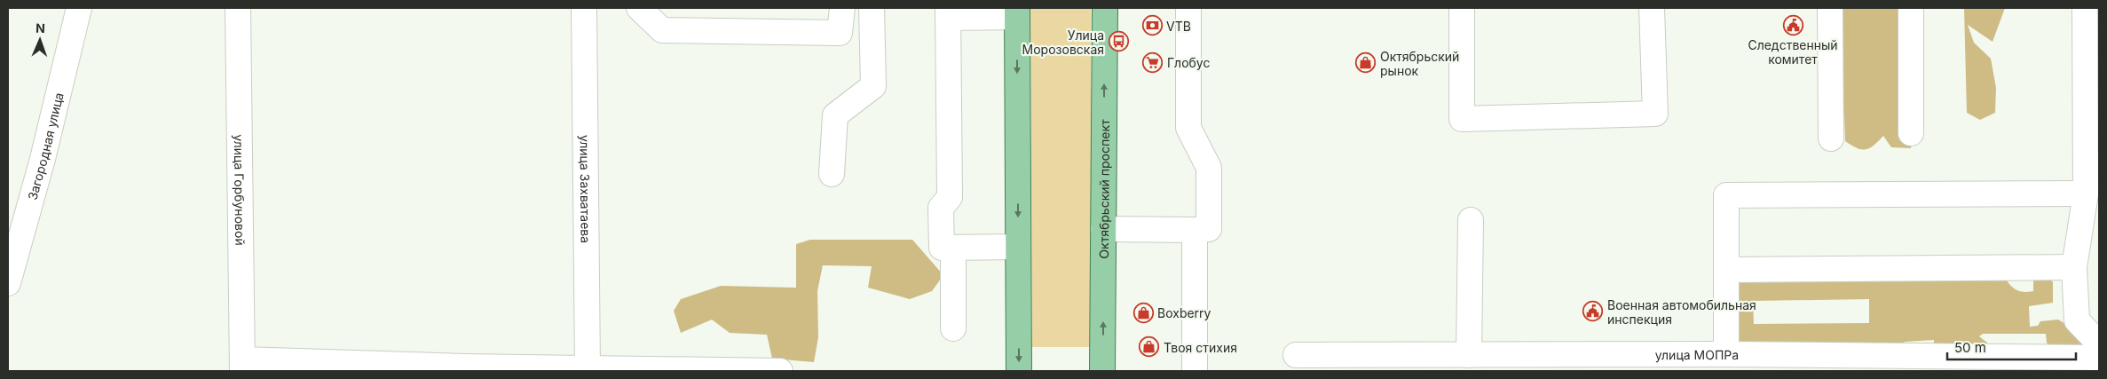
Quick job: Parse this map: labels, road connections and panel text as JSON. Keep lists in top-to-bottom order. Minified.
{"streets":{"main road":["Октябрьский проспект"],"street":["Загородная улица","улица Захватаева","улица Горбуновой","улица МОПРа"]},"places":{"public building":["Следственный комитет","Военная автомобильная инспекция"],"bank":["VTB"],"bus stop":["Улица Морозовская"],"supermarket":["Глобус"],"shop":["Октябрьский рынок","Boxberry","Твоя стихия"]},"scale_bar":"50 m","north":"top"}
